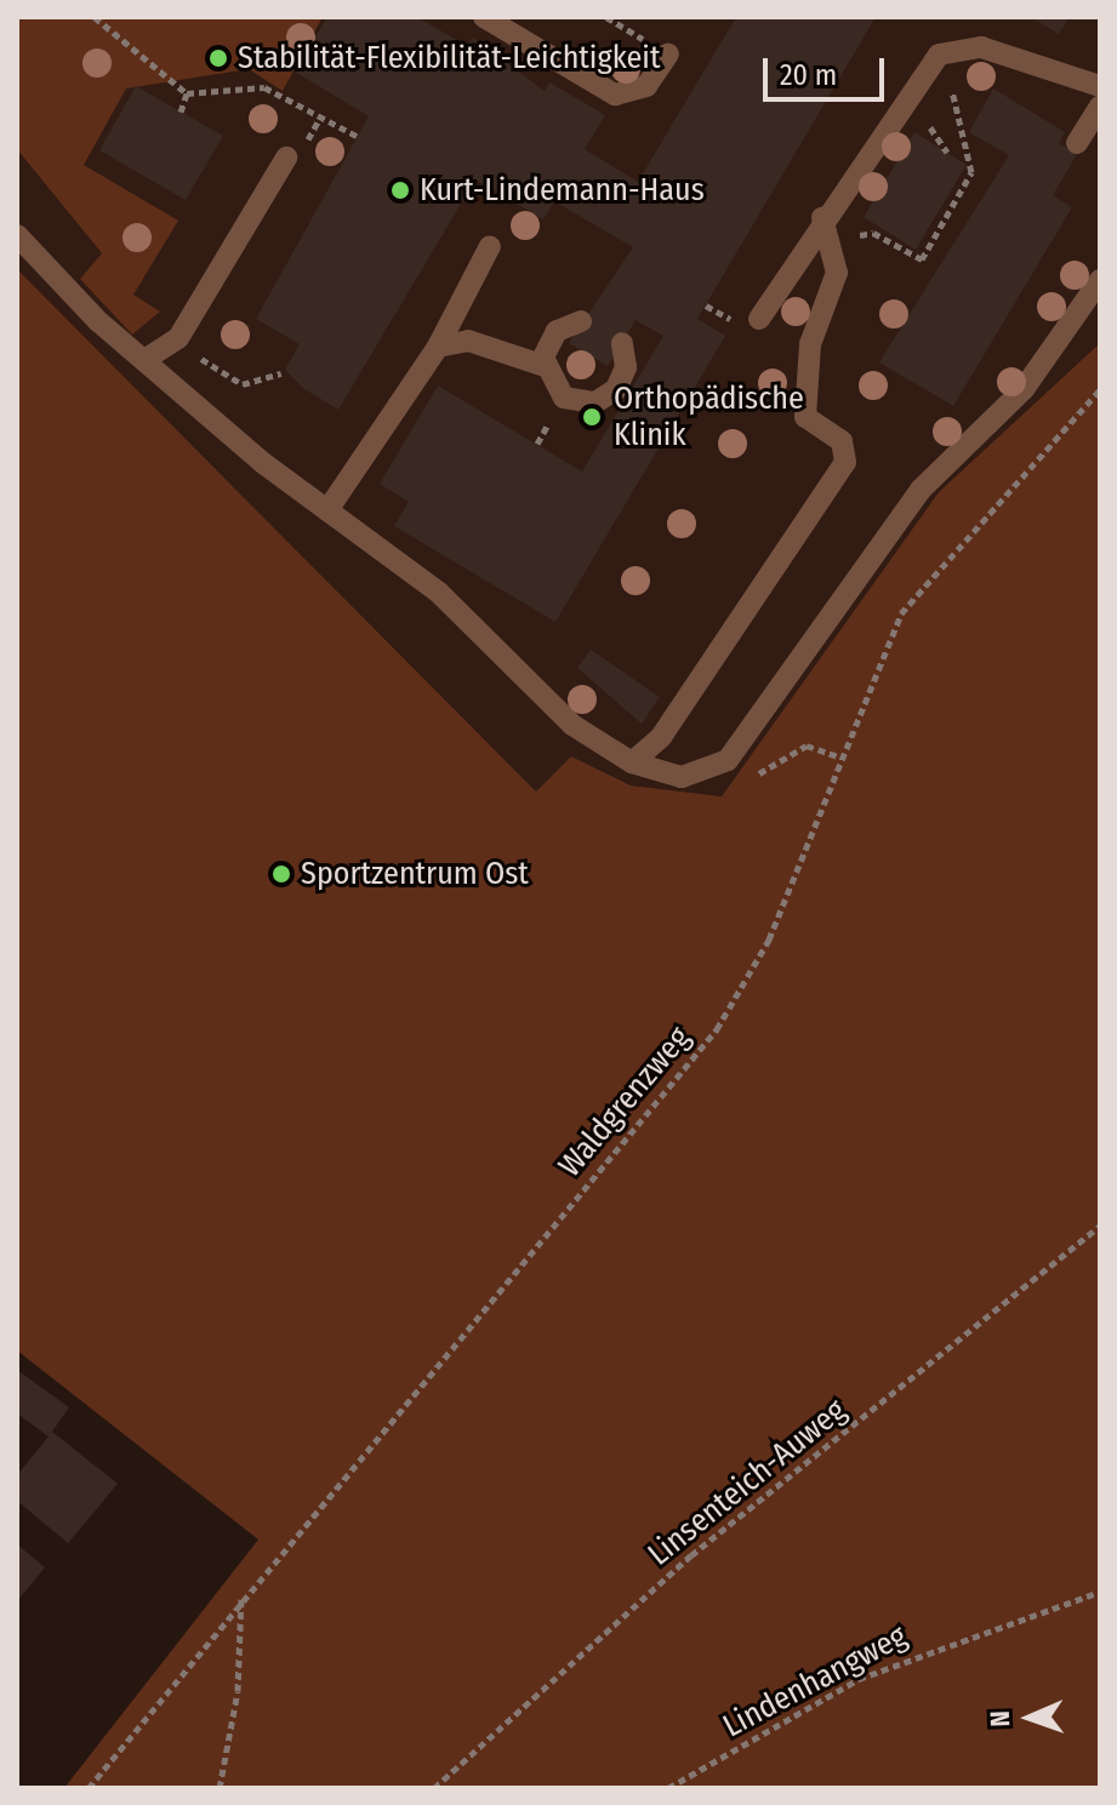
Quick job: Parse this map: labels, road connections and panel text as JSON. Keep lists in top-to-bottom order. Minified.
{"streets":{"path":["Waldgrenzweg","Linsenteich-Auweg","Lindenhangweg"]},"places":["Stabilität-Flexibilität-Leichtigkeit","Kurt-Lindemann-Haus","Orthopädische Klinik","Sportzentrum Ost"],"scale_bar":"20 m","north":"left"}
